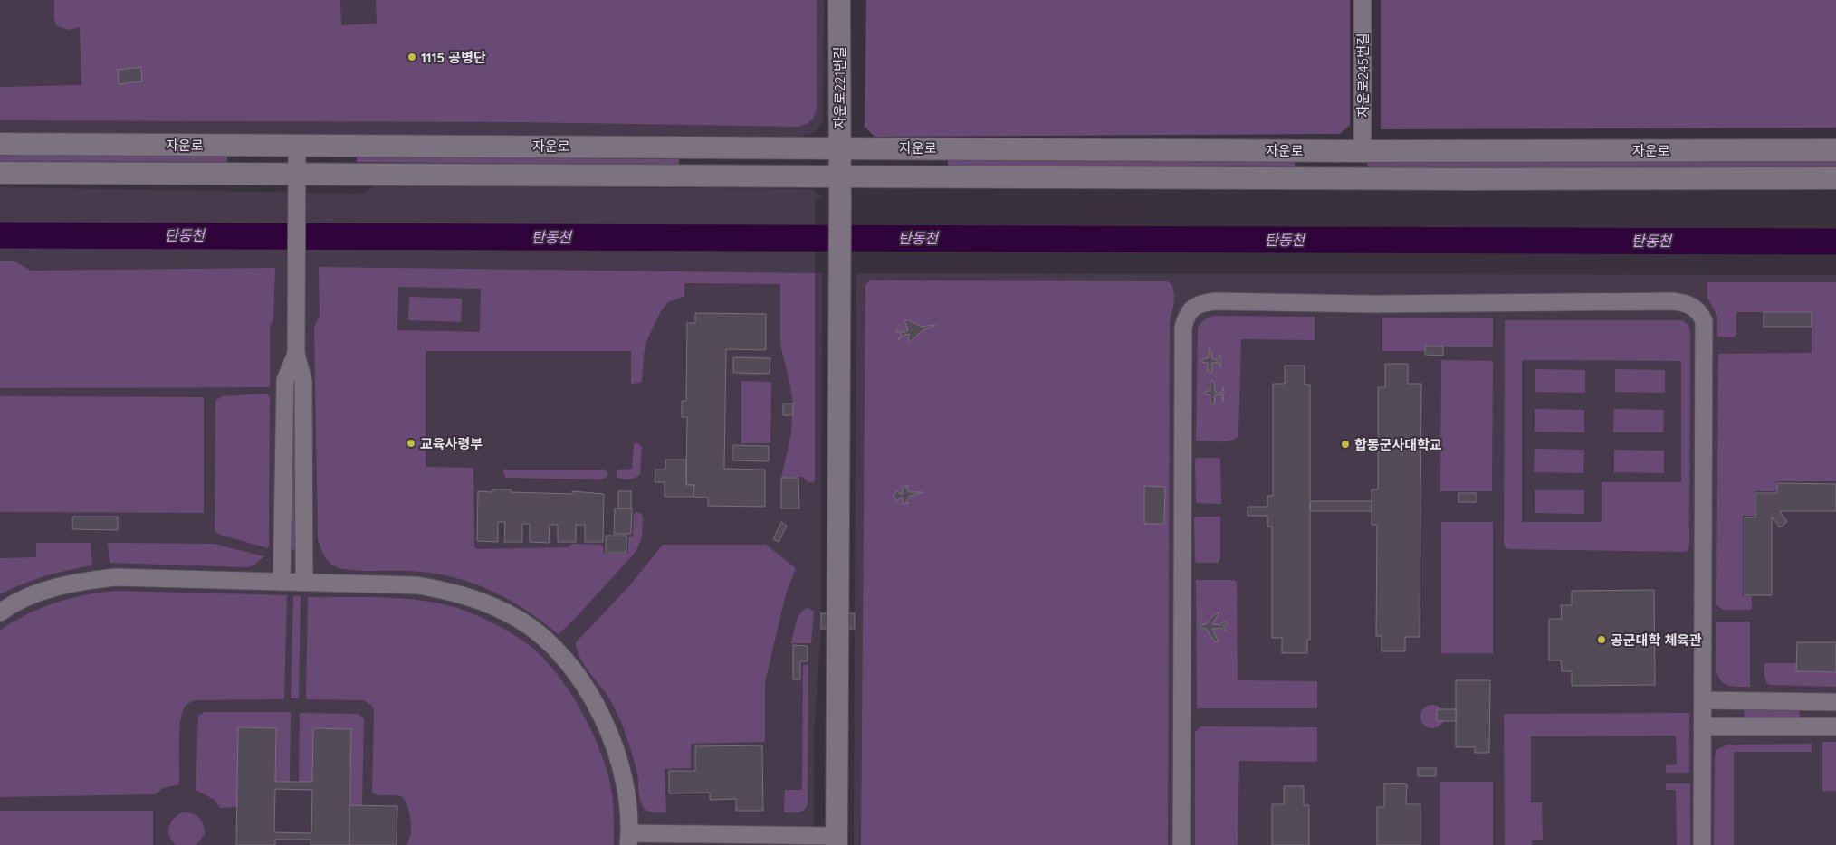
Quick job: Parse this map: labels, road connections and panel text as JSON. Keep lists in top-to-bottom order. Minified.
{"streets":{"street":["자운로245번길","자운로221번길","자운로"]},"crossings":[["자운로245번길","자운로"],["자운로221번길","자운로"]],"water":["탄동천"],"places":["1115 공병단","교육사령부","합동군사대학교","공군대학 체육관"]}
